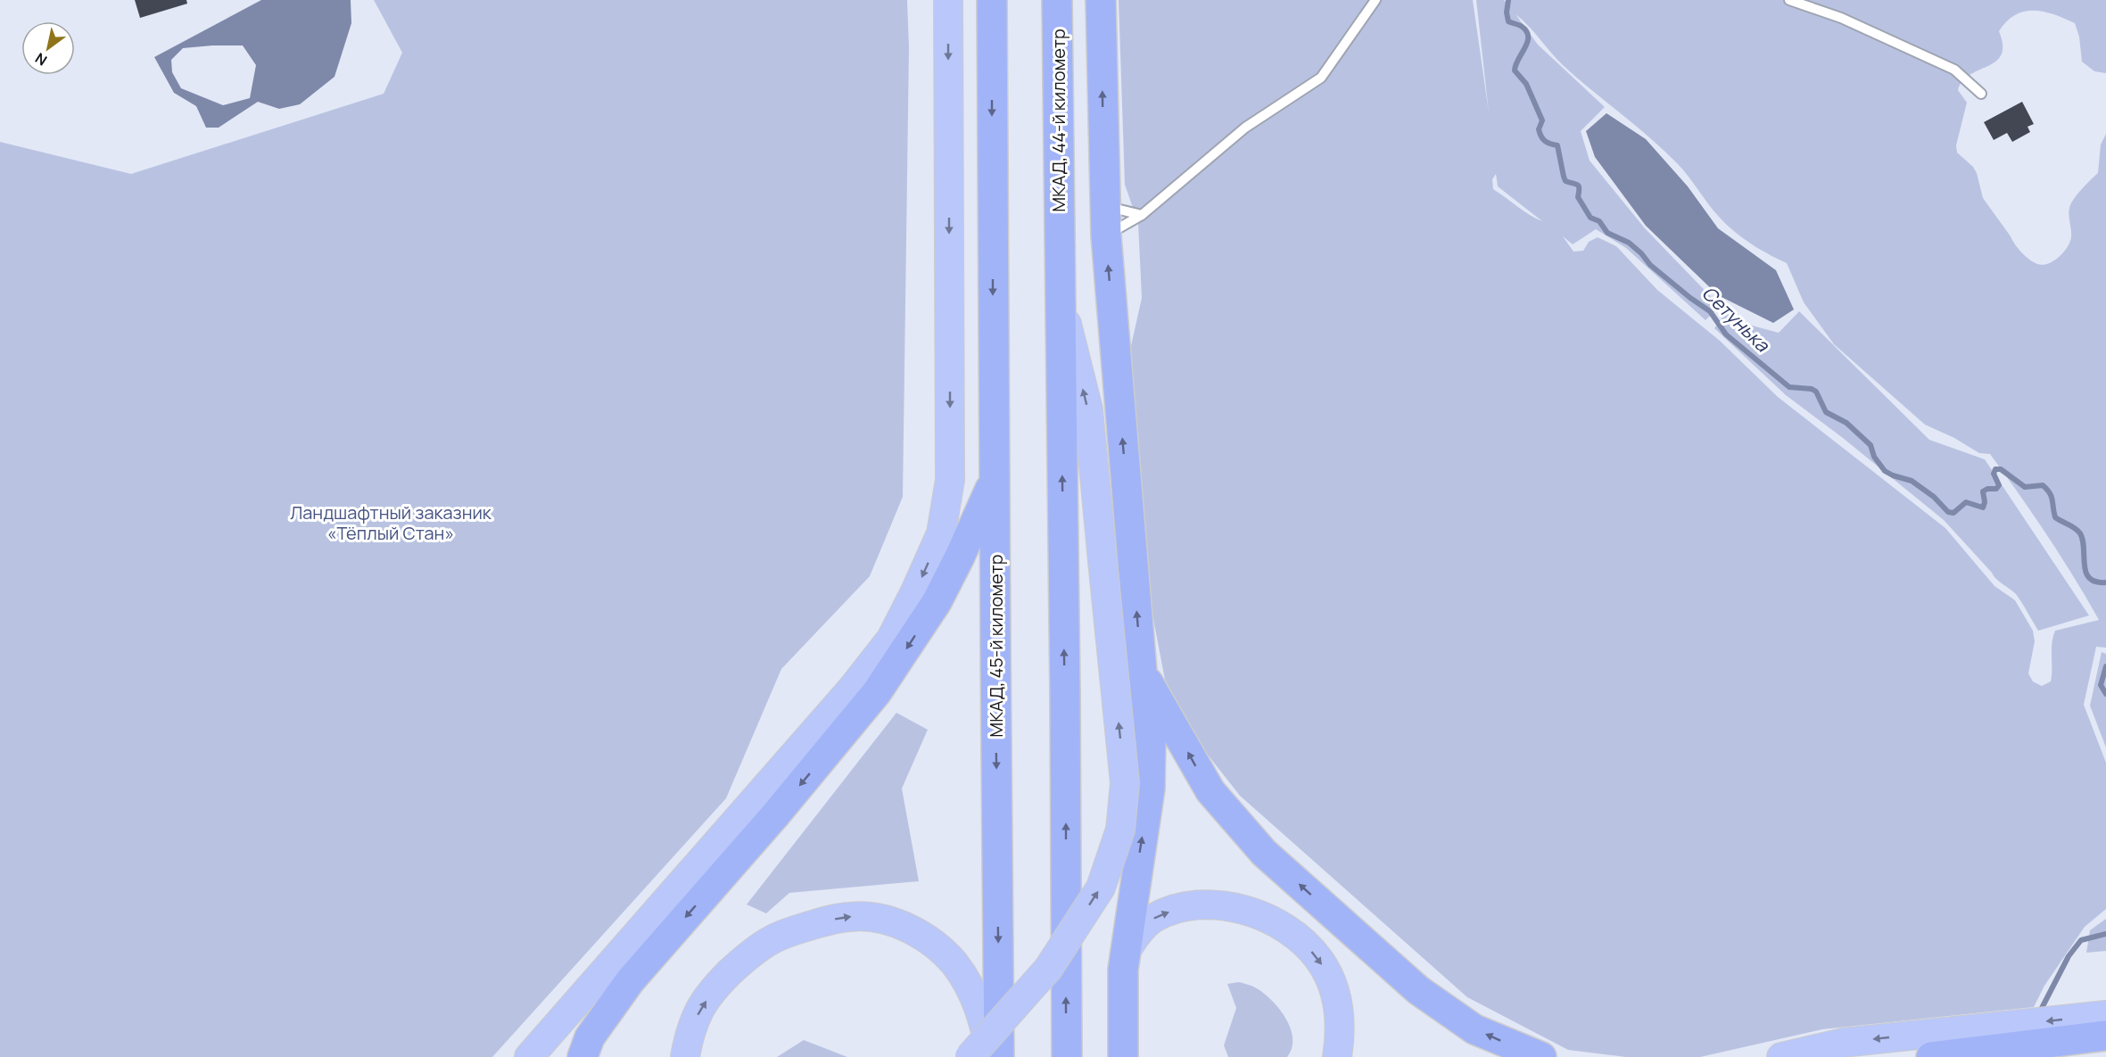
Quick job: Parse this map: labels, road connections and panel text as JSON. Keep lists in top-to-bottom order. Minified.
{"streets":{"highway":["МКАД, 44-й километр","МКАД, 45-й километр"]},"water":["Сетунька"],"parks":["Ландшафтный заказник «Тёплый Стан»"],"north":"bottom left"}
